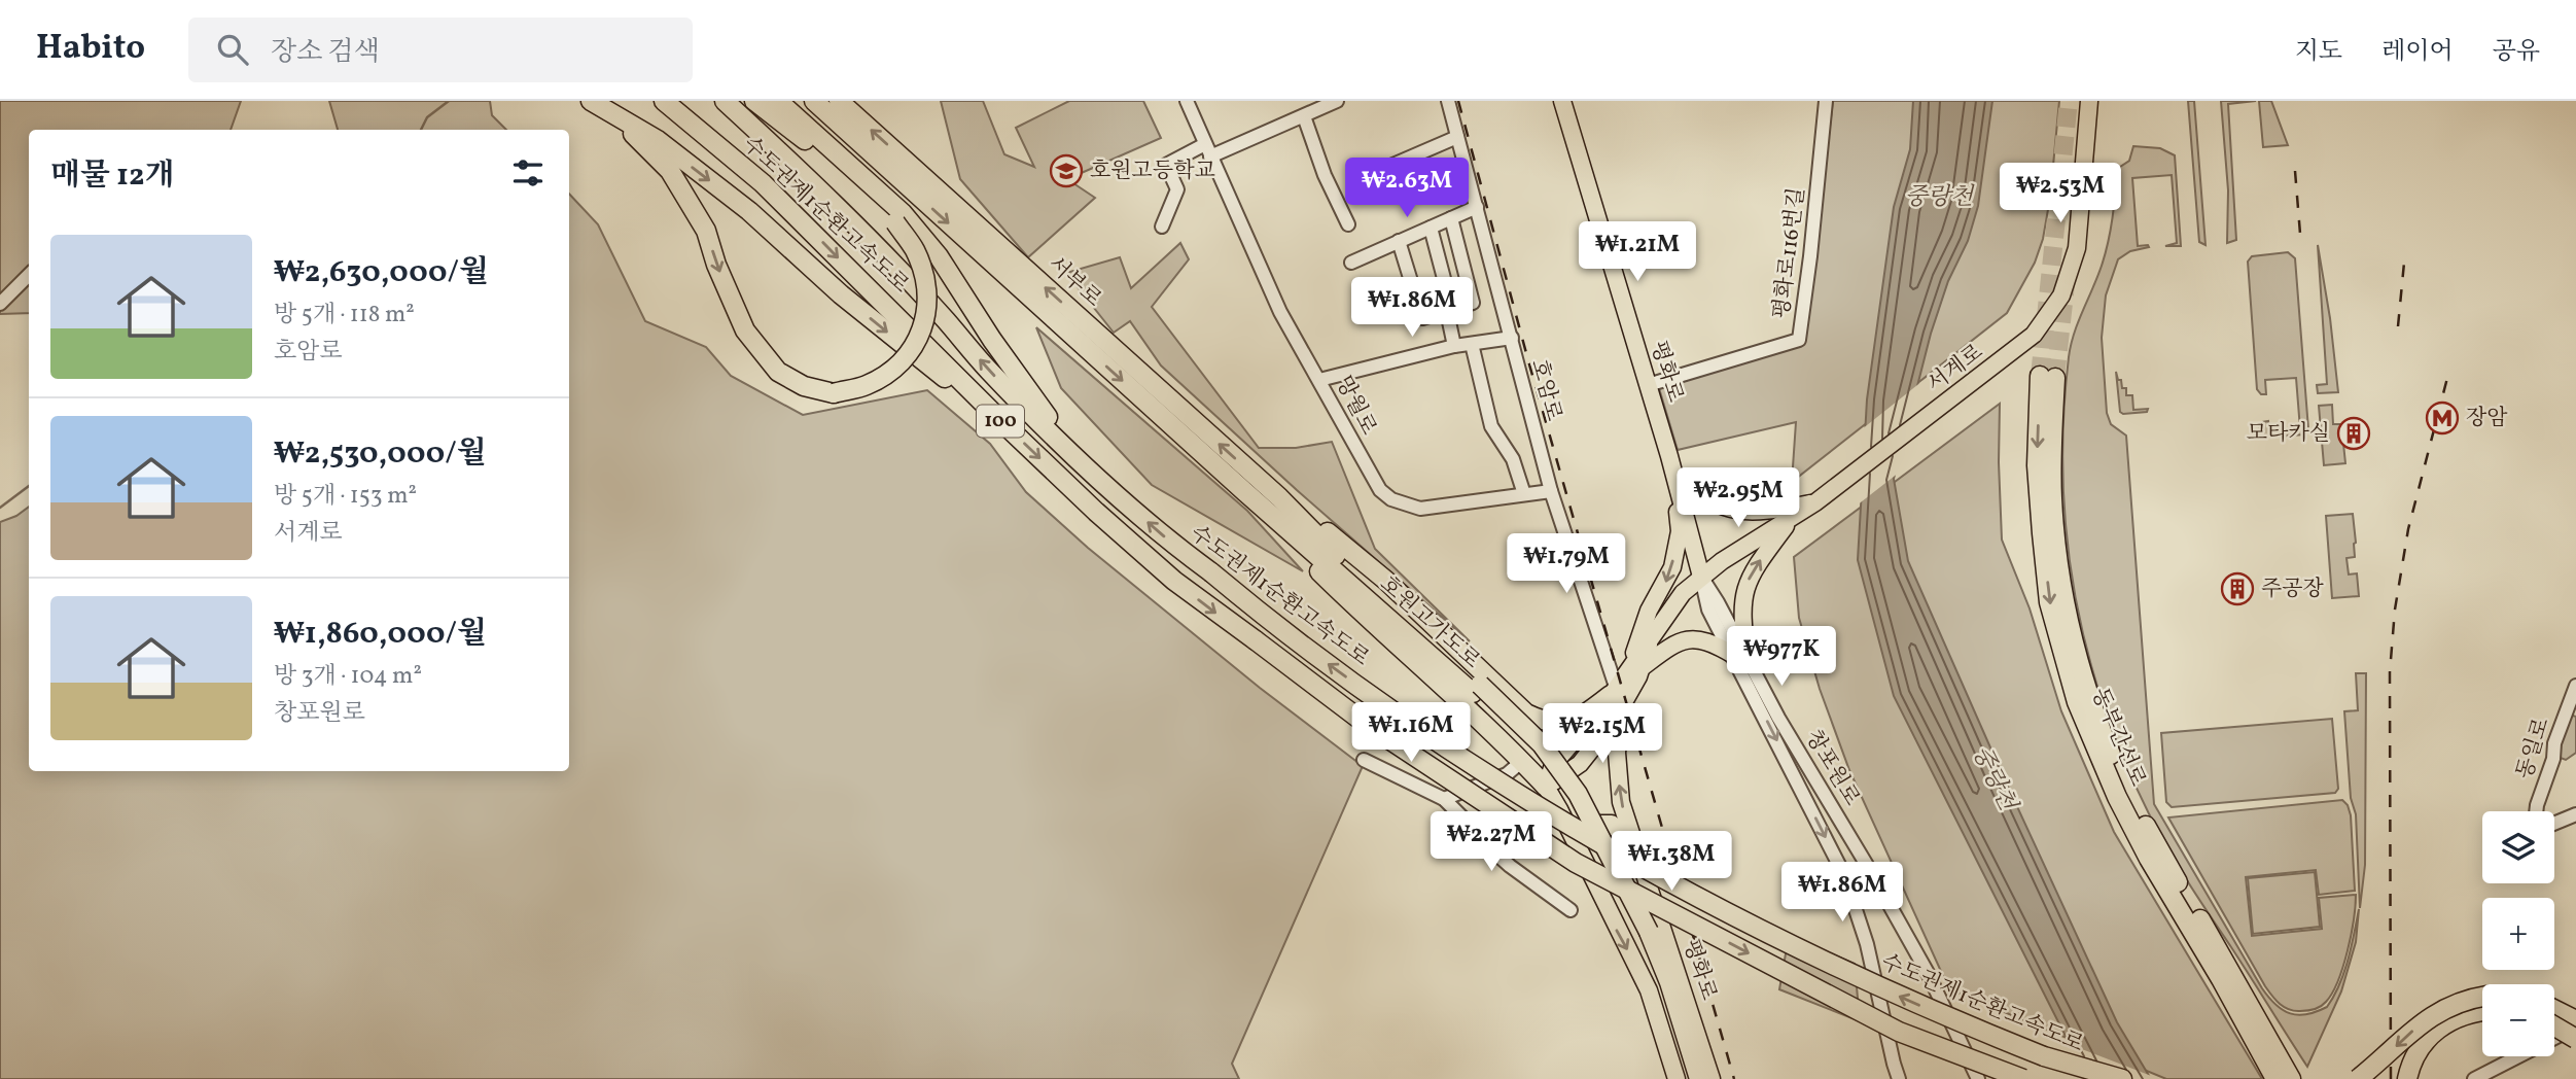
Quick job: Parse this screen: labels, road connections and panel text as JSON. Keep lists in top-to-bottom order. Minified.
{"streets":{"highway":["수도권제1순환고속도로","서부로","100","호원고가도로","동부간선로"],"main road":["서계로","평화로"],"street":["평화로116번길","호암로","망월로","동일로","창포원로"]},"crossings":[["평화로116번길","평화로"],["서부로","호원고가도로"],["서계로","평화로"],["서계로","창포원로"],["평화로","호암로"],["평화로","창포원로"],["호암로","망월로"]],"water":["중랑천"],"places":{"school or university":["호원고등학교"],"metro station":["장암"],"building":["모타카실","주공장"]},"page":{"header":"Habito","search":"장소 검색","nav":["지도","레이어","공유"],"heading":"매물 12개","price":["₩2.63M","₩2.53M","₩1.21M","₩1.86M","₩2.95M","₩1.79M","₩977K","₩1.16M","₩2.15M","₩2.27M","₩1.38M","₩1.86M"],"list":[{"name":"₩2,630,000/월","note":"방 5개 · 118 m² · 호암로"},{"name":"₩2,530,000/월","note":"방 5개 · 153 m² · 서계로"},{"name":"₩1,860,000/월","note":"방 3개 · 104 m² · 창포원로"}],"map_buttons":["+","−"]}}
